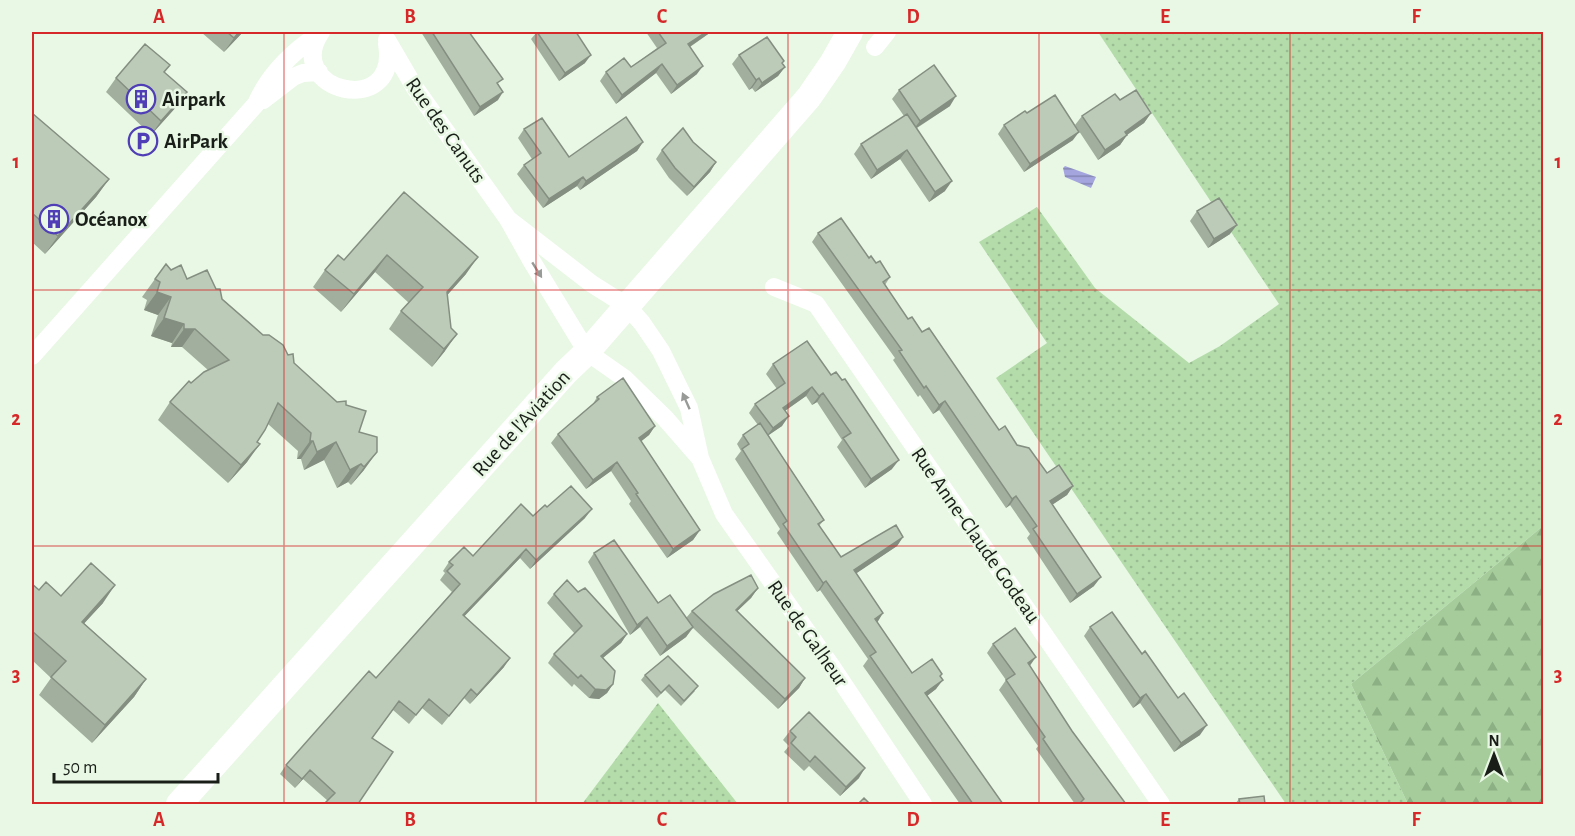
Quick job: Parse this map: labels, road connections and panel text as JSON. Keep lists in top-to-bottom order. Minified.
{"streets":{"street":["Rue des Canuts","Rue de l'Aviation","Rue Anne-Claude Godeau","Rue de Galheur"]},"crossings":[["Rue des Canuts","Rue de l'Aviation"],["Rue des Canuts","Rue de Galheur"],["Rue de l'Aviation","Rue de Galheur"]],"places":{"building":["Airpark","Océanox"],"parking":["AirPark"]},"scale_bar":"50 m","north":"top","grid":{"columns":["A","B","C","D","E","F"],"rows":["1","2","3"]}}
